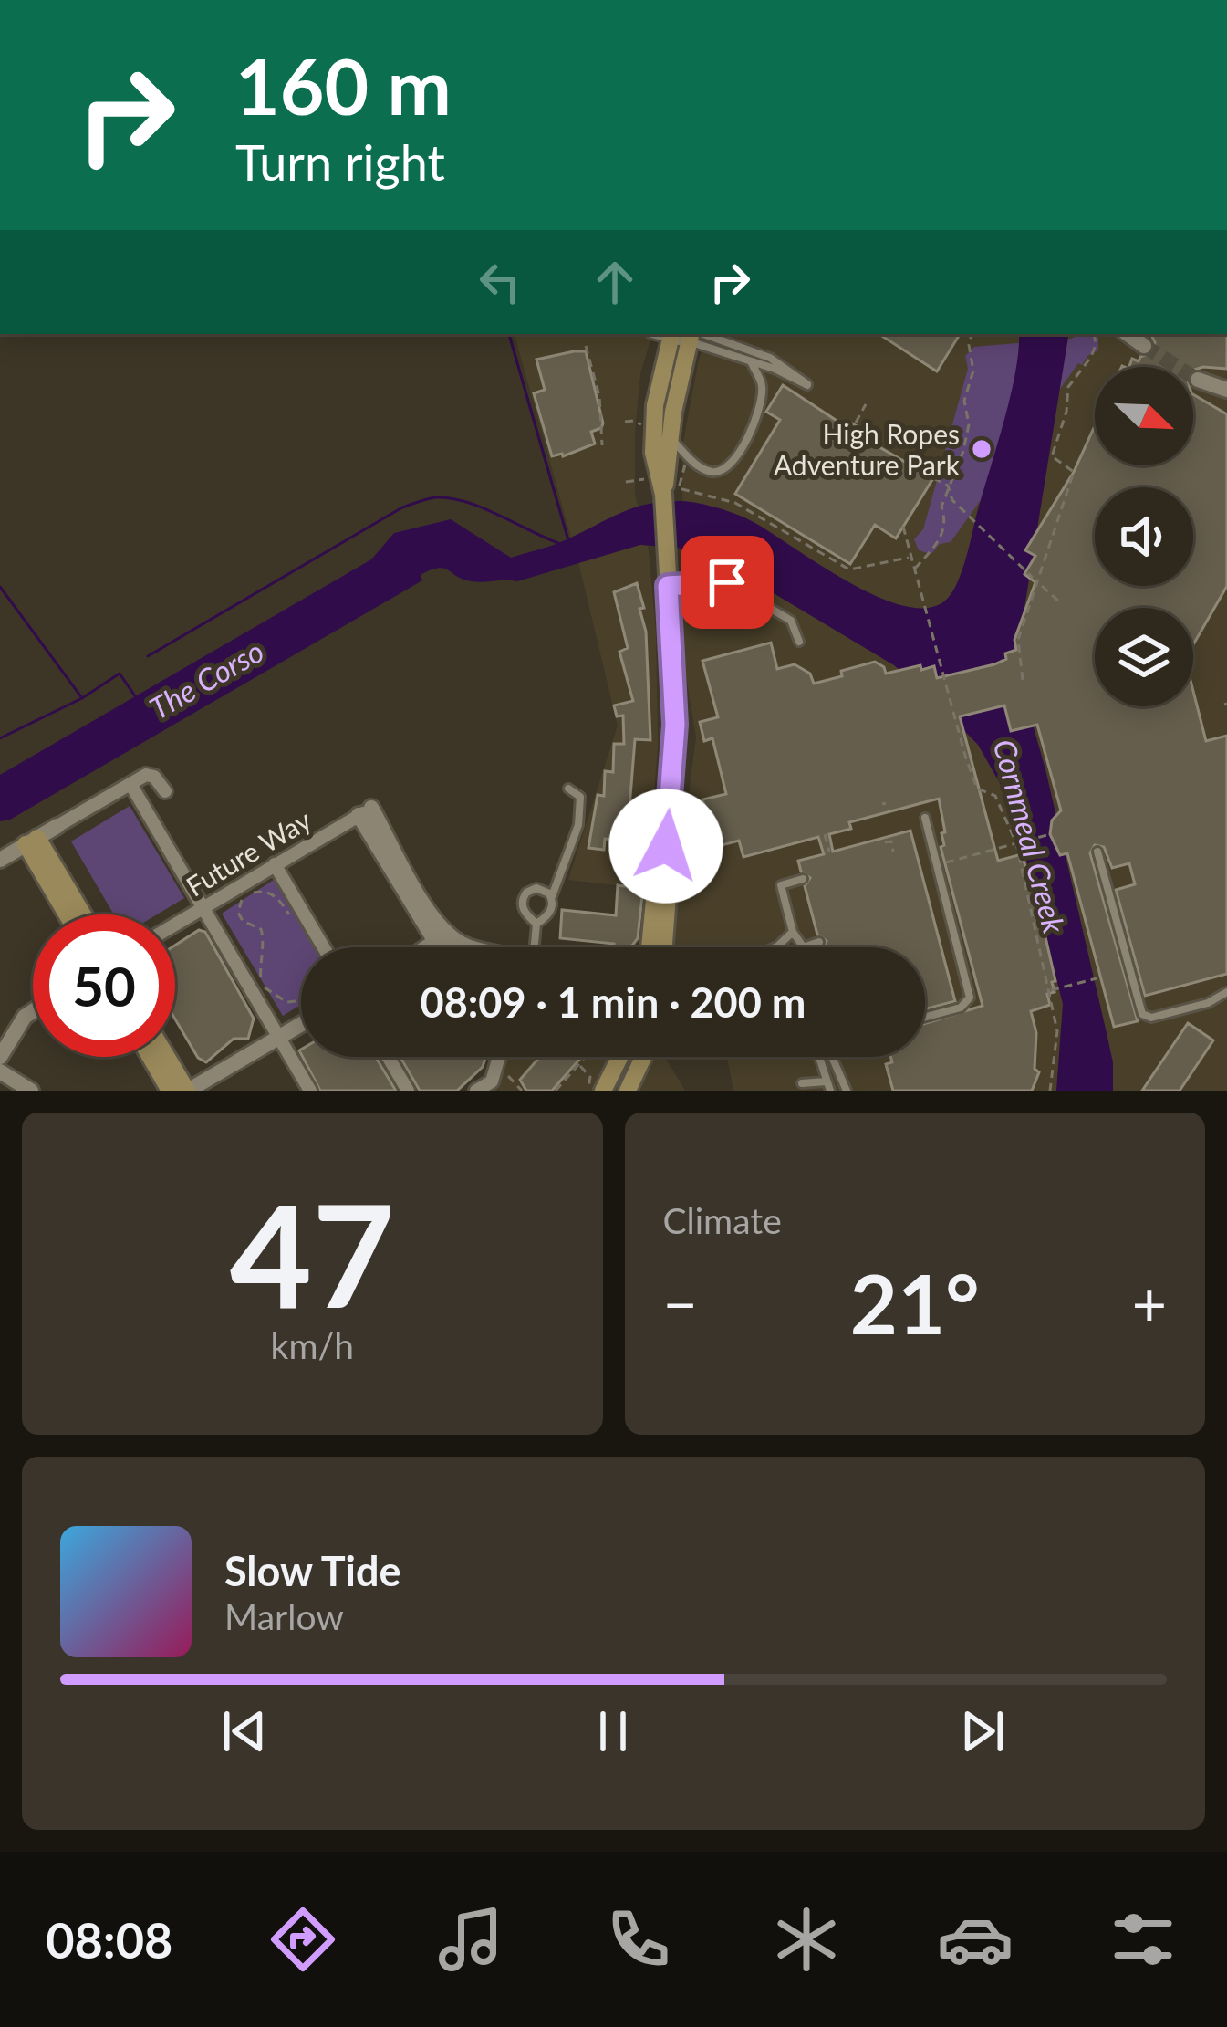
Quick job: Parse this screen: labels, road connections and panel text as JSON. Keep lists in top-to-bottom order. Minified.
{"streets":{"street":["Future Way"]},"water":["The Corso","Cornmeal Creek"],"places":["High Ropes Adventure Park"],"north":"bottom right","page":{"turn":["160 m","Turn right"],"limit":"50","trip":"08:09 · 1 min · 200 m","tile":[["47","km/h"],"Climate"],"heat":["−","21°","+"],"song":["Slow Tide","Marlow"],"tabs":"08:08"}}
